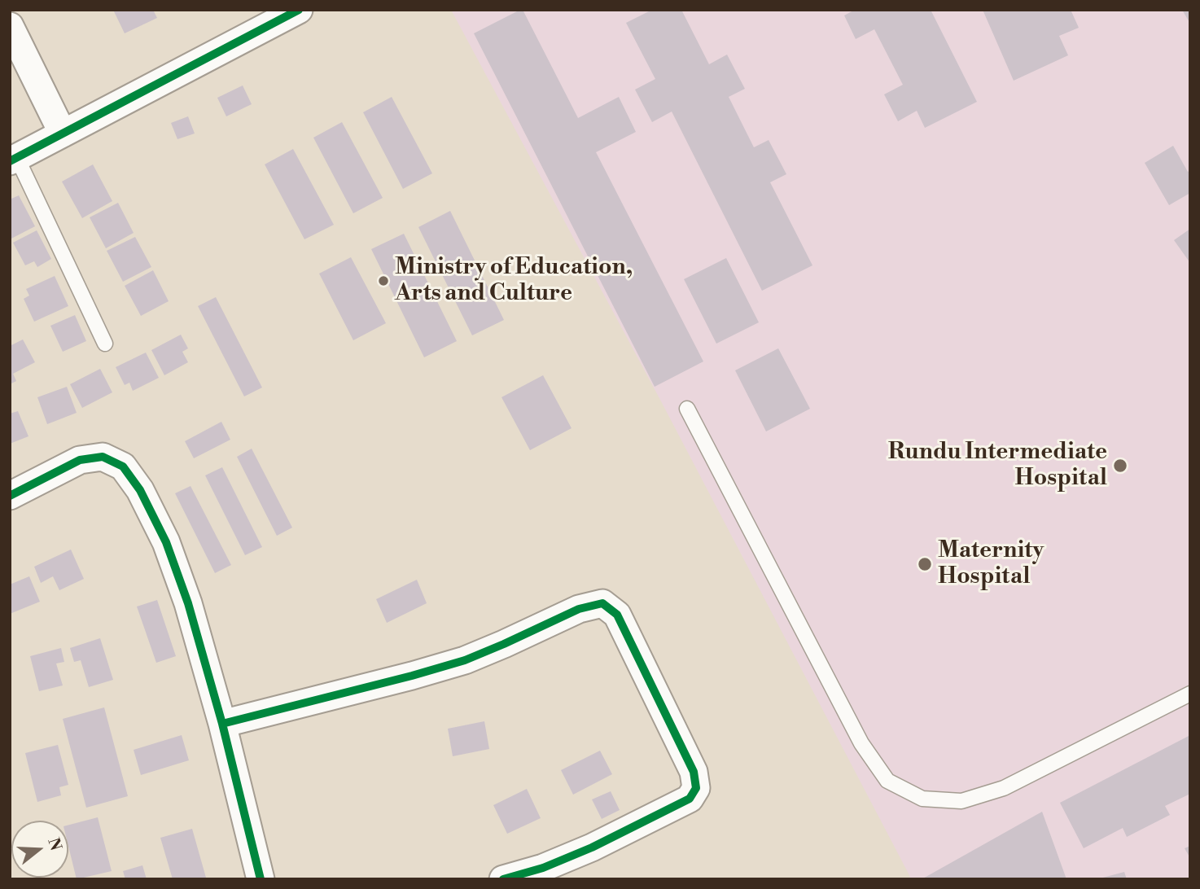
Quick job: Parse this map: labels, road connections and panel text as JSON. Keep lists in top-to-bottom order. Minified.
{"places":["Ministry of Education, Arts and Culture","Rundu Intermediate Hospital","Maternity Hospital"],"north":"right"}
